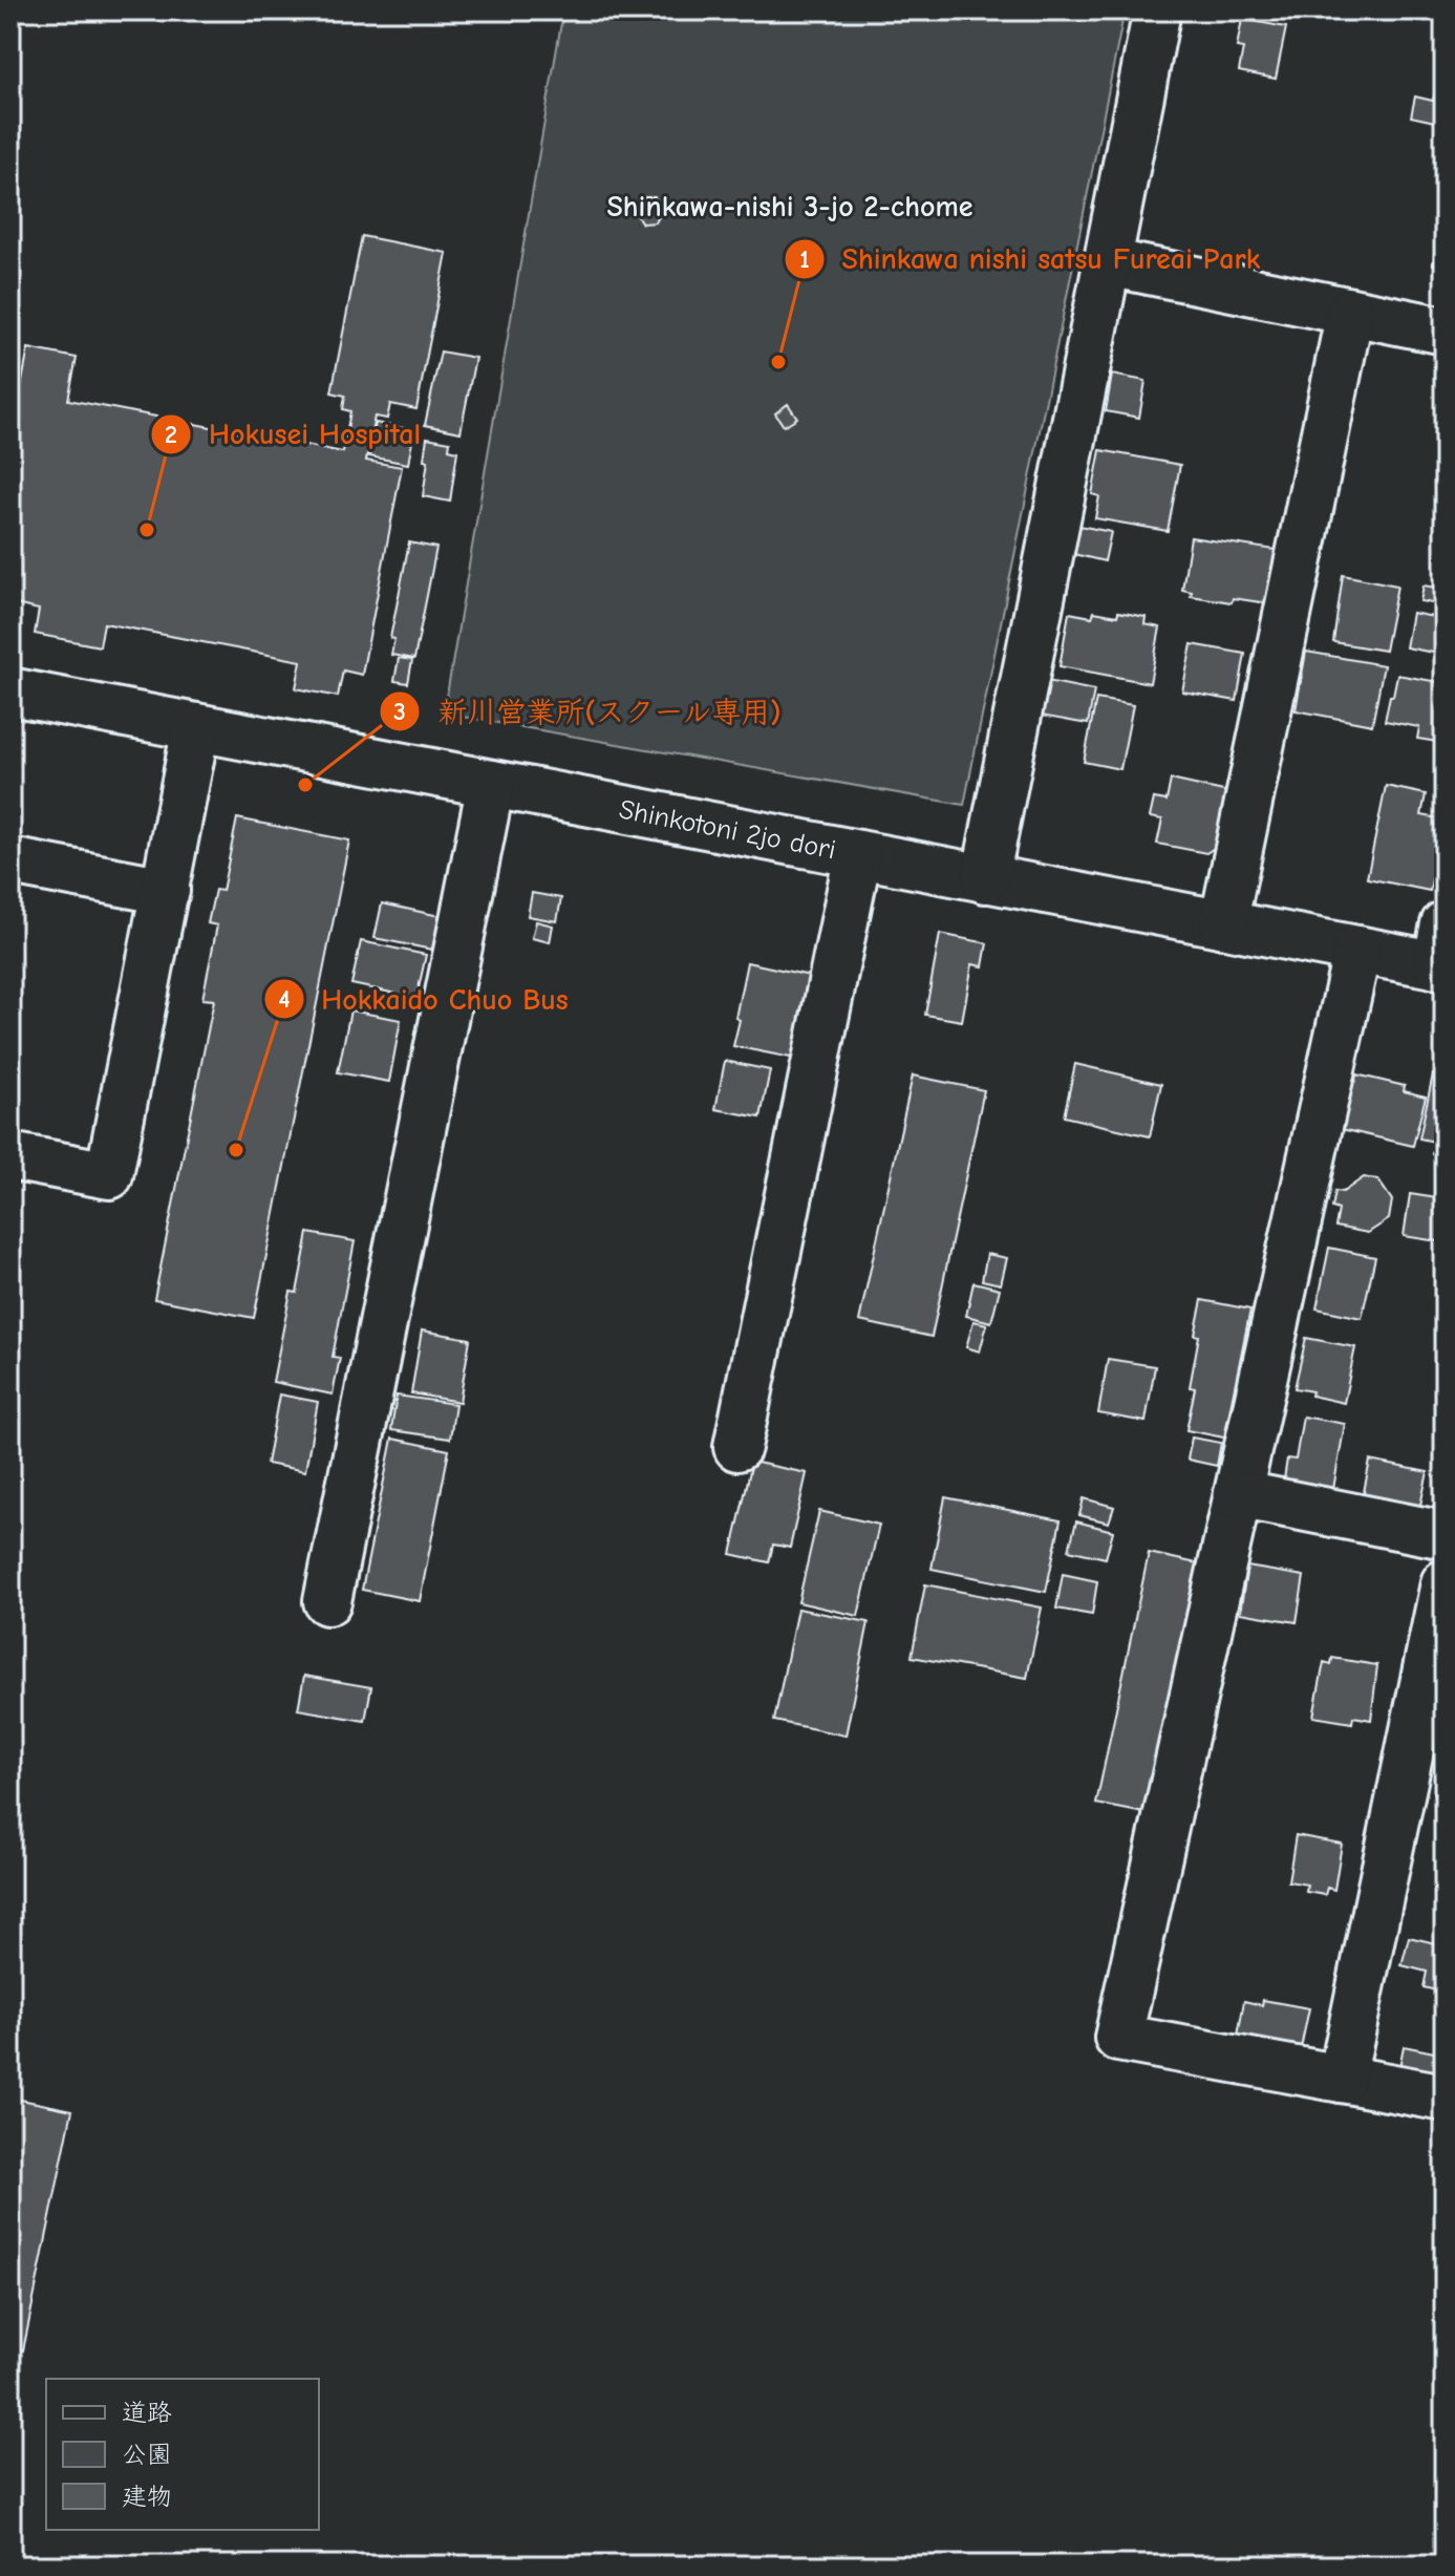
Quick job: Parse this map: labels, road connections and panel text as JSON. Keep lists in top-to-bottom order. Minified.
{"streets":{"street":["Shinkotoni 2jo dori"]},"districts":["Shinkawa-nishi 3-jo 2-chome"],"places":["Shinkawa nishi satsu Fureai Park","Hokusei Hospital","新川営業所(スクール専用)","Hokkaido Chuo Bus"],"legend":["道路","公園","建物"]}
